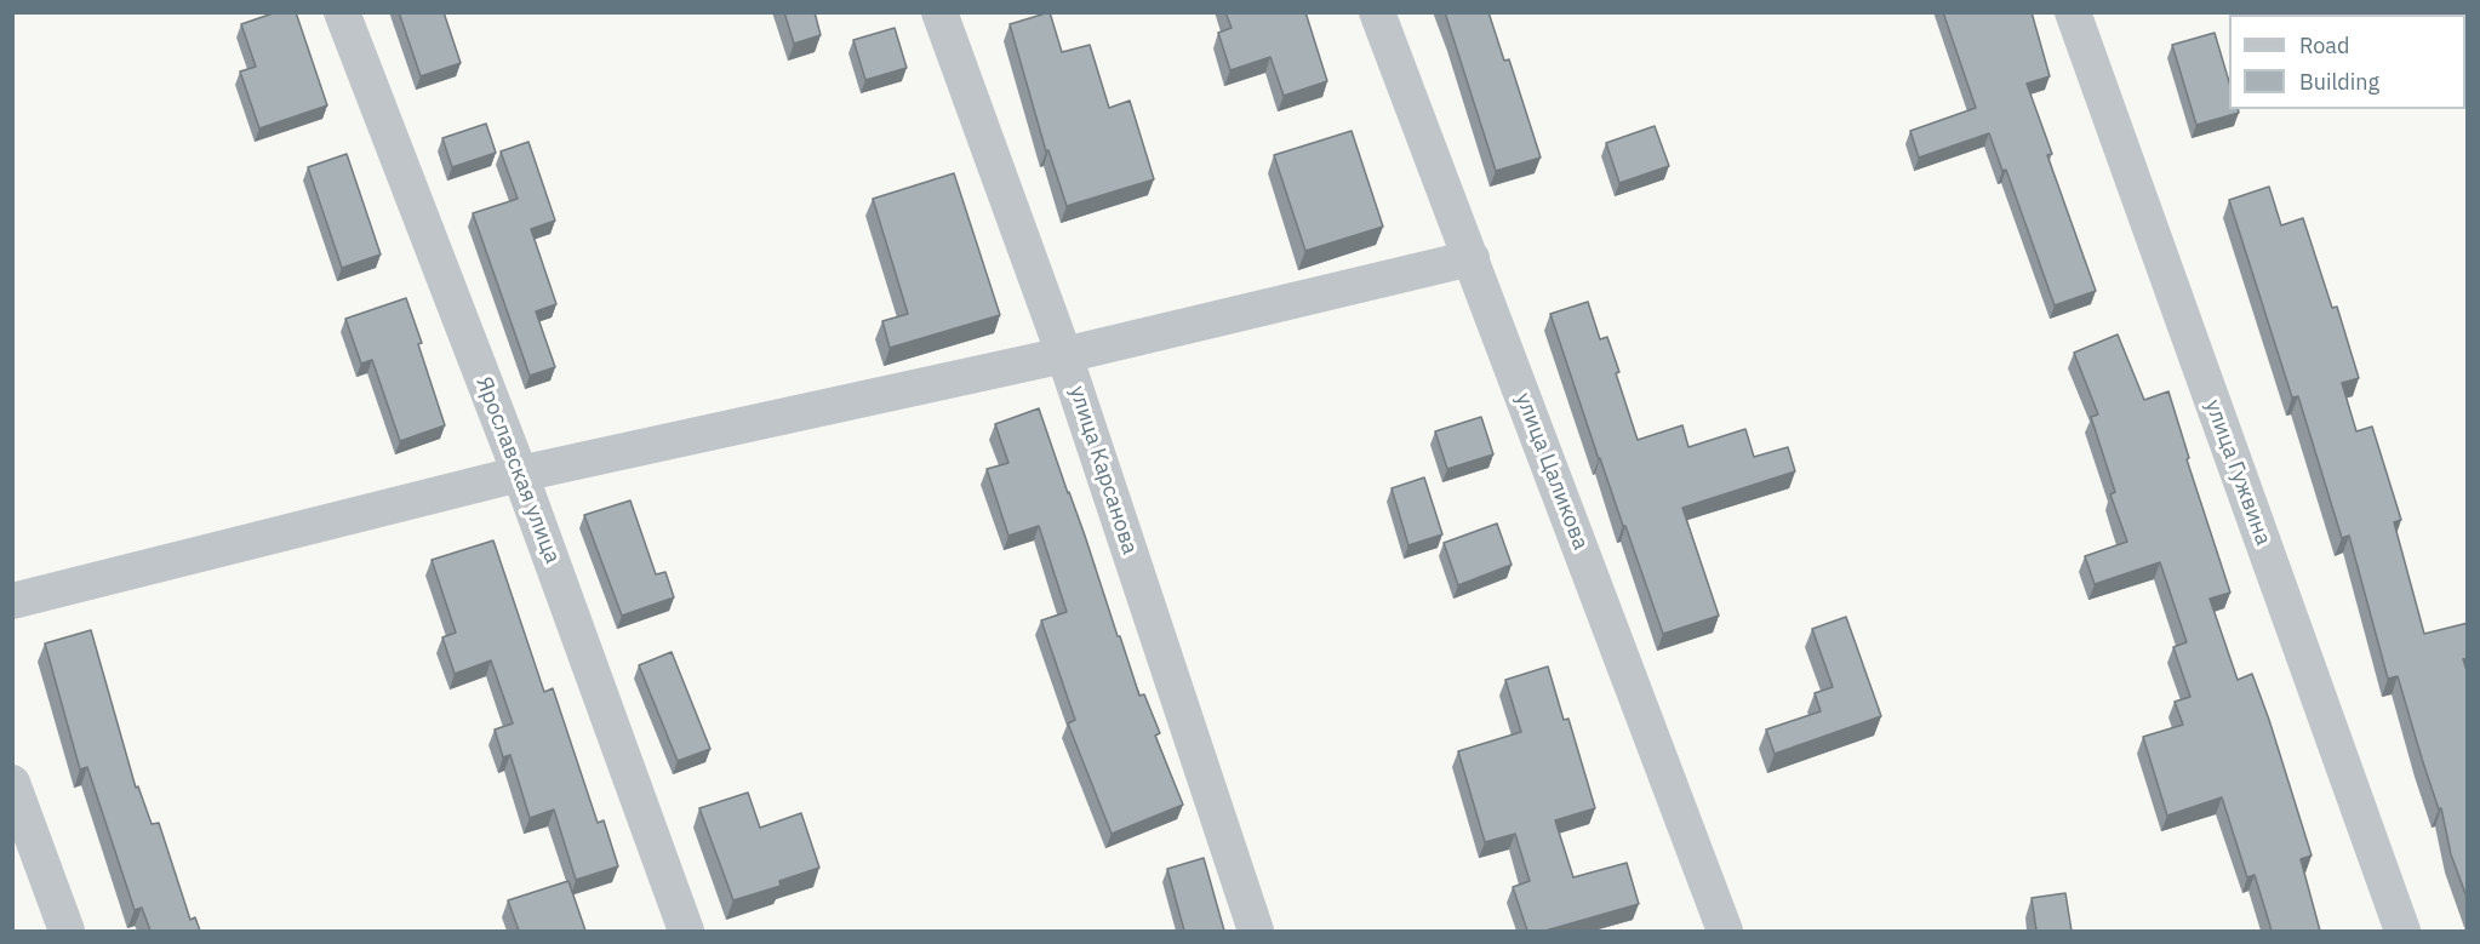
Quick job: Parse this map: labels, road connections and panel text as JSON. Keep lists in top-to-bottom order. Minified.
{"streets":{"street":["Ярославская улица","улица Карсанова","улица Цаликова","улица Гужвина"]},"legend":["Road","Building"]}
